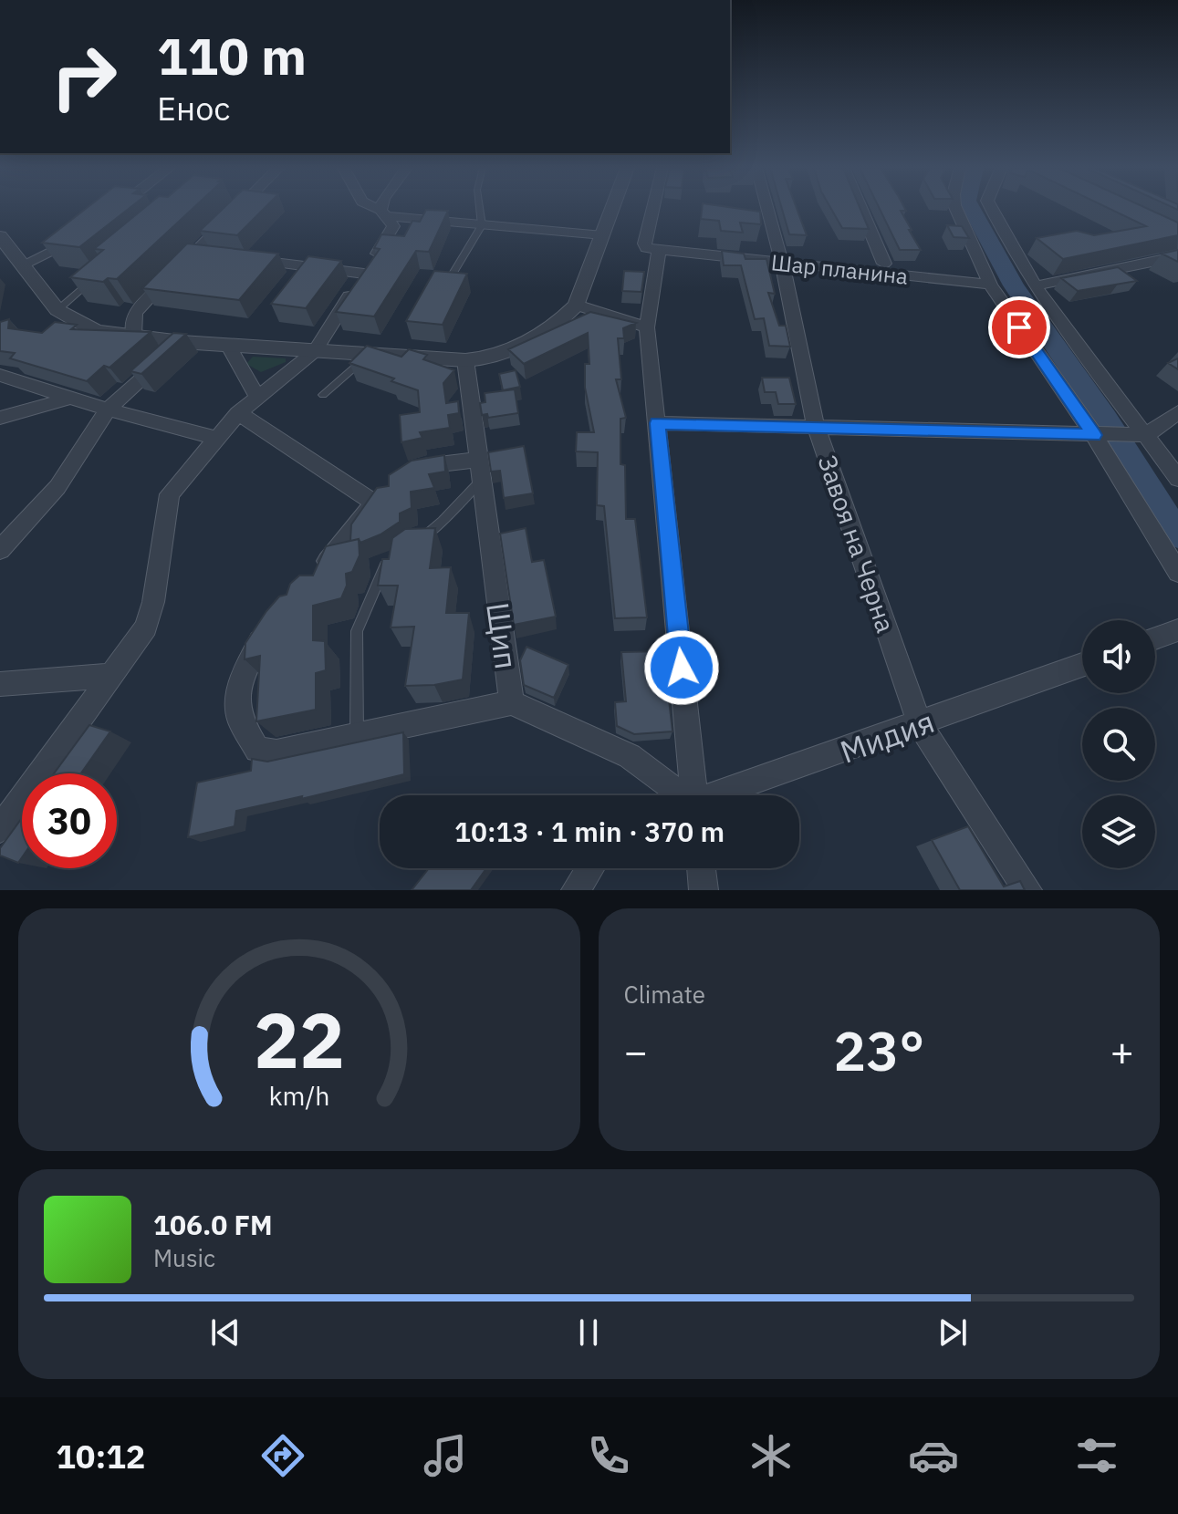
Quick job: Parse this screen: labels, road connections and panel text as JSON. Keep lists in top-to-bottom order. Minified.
{"streets":{"street":["Шар планина","Завоя на Черна","Щип","Мидия"]},"crossings":[["Шар планина","Завоя на Черна"],["Завоя на Черна","Мидия"]],"page":{"turn":["110 m","Енос"],"limit":"30","trip":"10:13 · 1 min · 370 m","tile":"Climate","heat":["−","23°","+"],"song":["106.0 FM","Music"],"tabs":"10:12","gauge":["22","km/h"]}}
